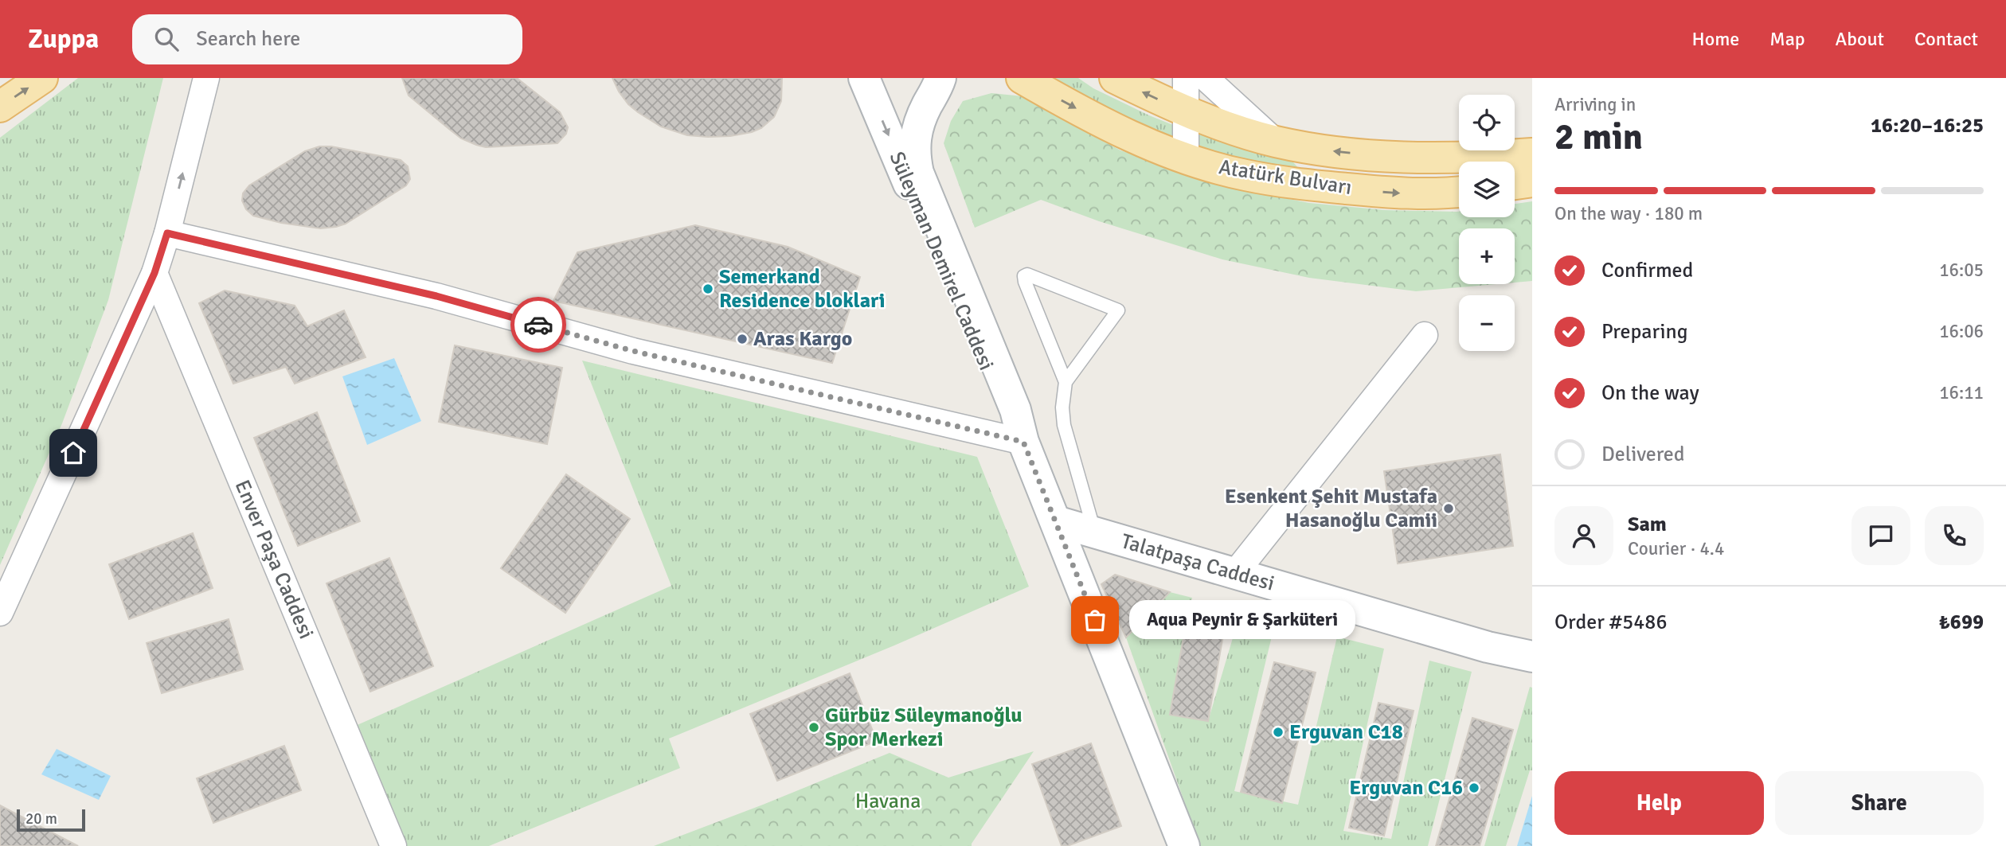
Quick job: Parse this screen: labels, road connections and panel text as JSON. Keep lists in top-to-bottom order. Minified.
{"streets":{"main road":["Atatürk Bulvarı","Süleyman Demirel Caddesi","Talatpaşa Caddesi"],"street":["Enver Paşa Caddesi"]},"crossings":[["Süleyman Demirel Caddesi","Talatpaşa Caddesi"]],"parks":["Havana"],"places":["Semerkand Residence bloklari","Aras Kargo","Esenkent Şehit Mustafa Hasanoğlu Camii","Aqua Peynir & Şarküteri","Gürbüz Süleymanoğlu Spor Merkezi","Erguvan C18","Erguvan C16"],"scale_bar":"20 m","page":{"header":"Zuppa","search":"Search here","nav":["Home","Map","About","Contact"],"heading":["2 min","Arriving in","16:20–16:25"],"panel":["Sam","Courier · 4.4","Order #5486","₺699"],"map_buttons":["+","−"],"bar":"On the way · 180 m","list":[["Confirmed","16:05"],["Preparing","16:06"],["On the way","16:11"],"Delivered"],"bubble":"Aqua Peynir & Şarküteri","buttons":["Help","Share"],"scale":"20 m"}}
